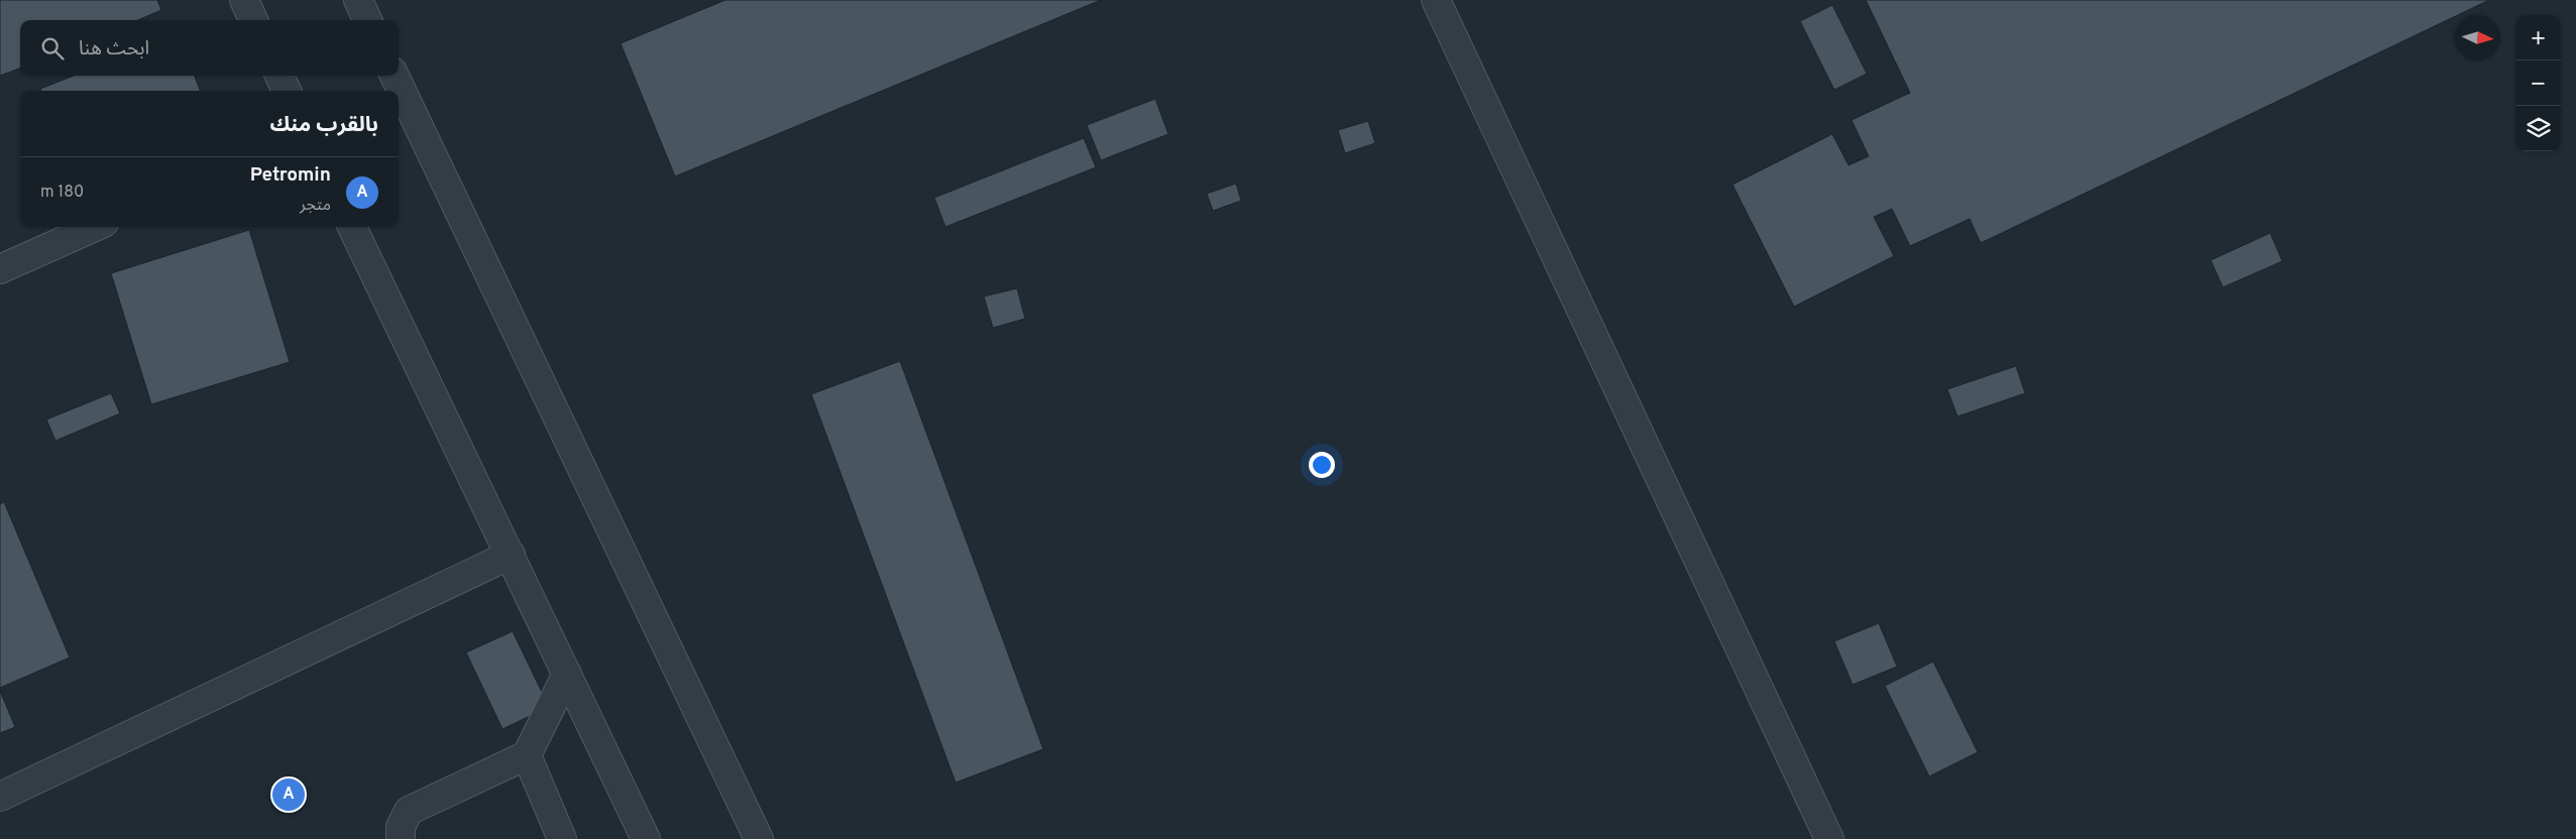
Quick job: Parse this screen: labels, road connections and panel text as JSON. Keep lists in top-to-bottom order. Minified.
{"north":"right","page":{"map_buttons":["+","−"],"search":"ابحث هنا","heading":"بالقرب منك","list":[{"mark":"A","name":"Petromin","note":"متجر","value":"180 m"}],"pins":"A"}}
